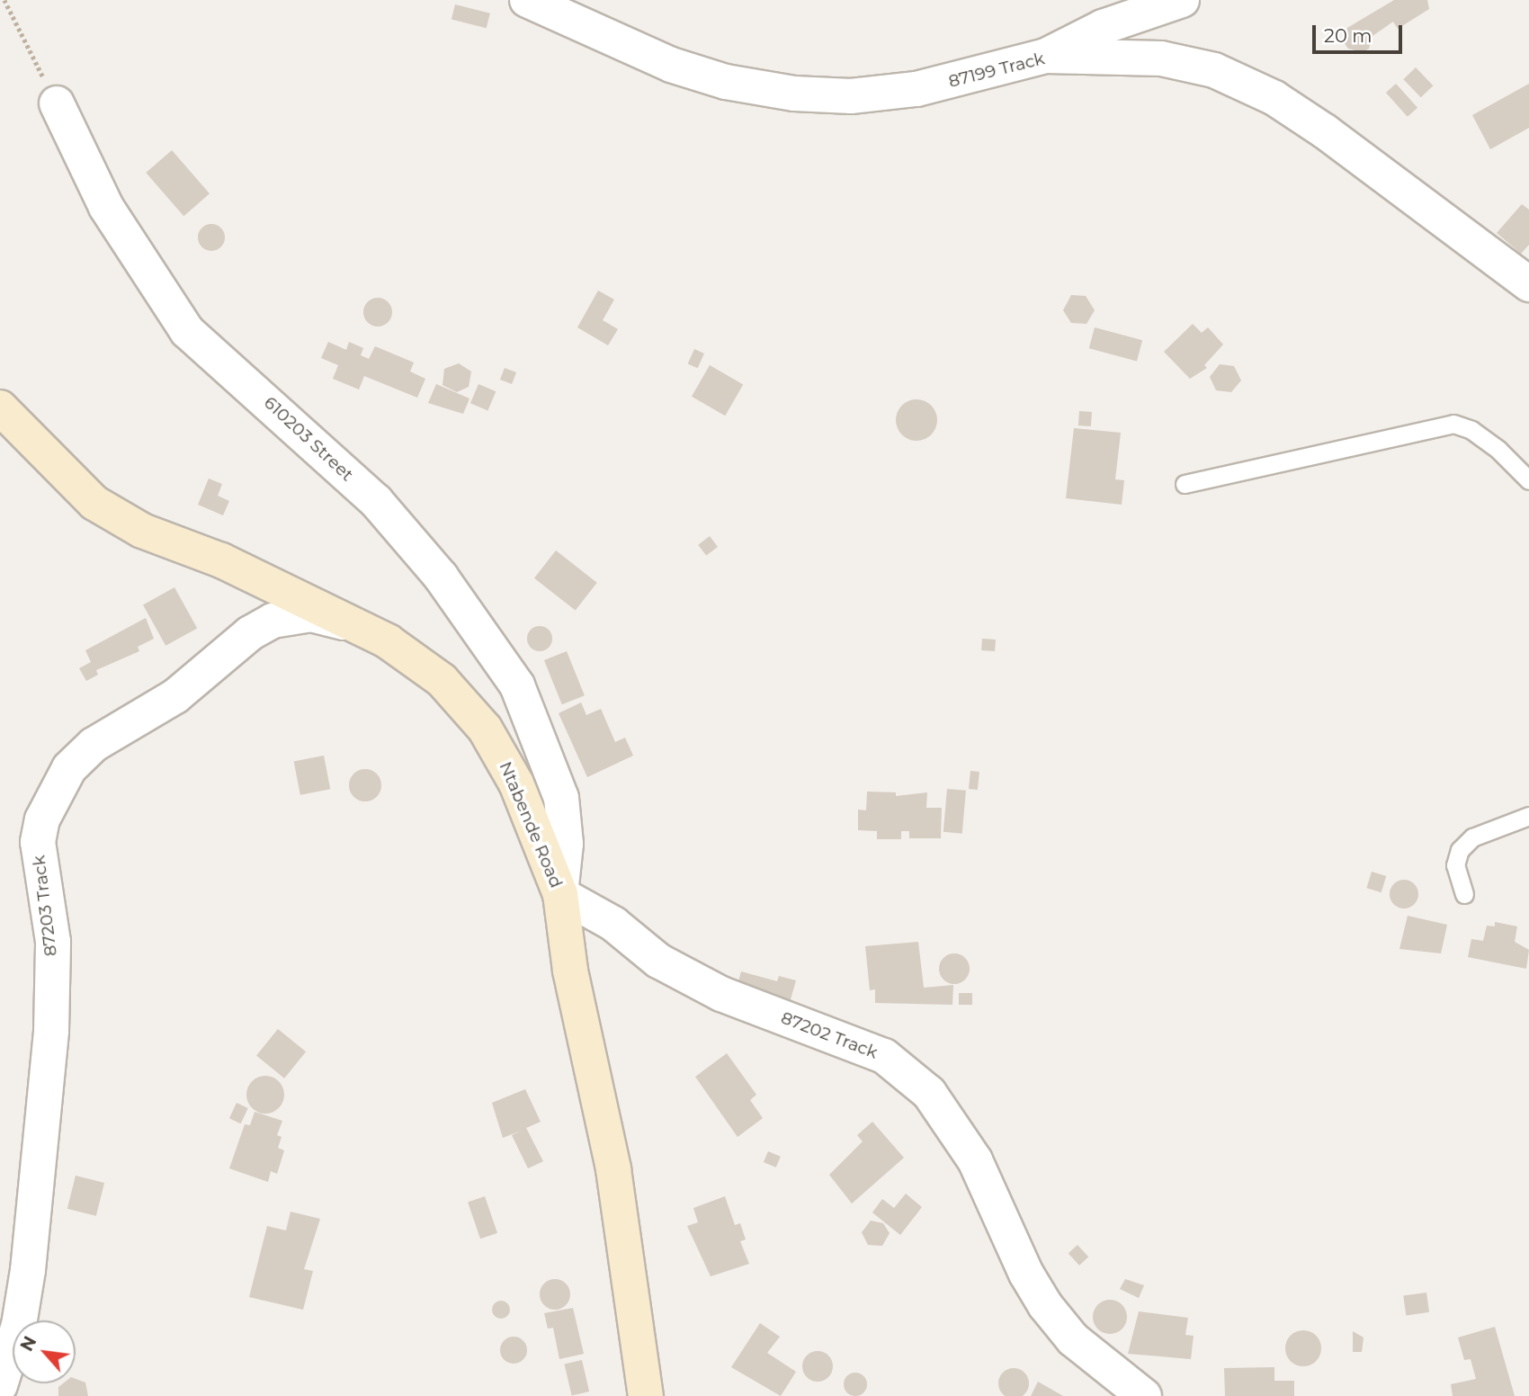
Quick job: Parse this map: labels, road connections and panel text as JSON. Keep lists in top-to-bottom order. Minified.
{"streets":{"street":["87199 Track","610203 Street","Ntabende Road","87203 Track","87202 Track"]},"crossings":[["610203 Street","Ntabende Road"],["610203 Street","87202 Track"],["Ntabende Road","87203 Track"],["Ntabende Road","87202 Track"]],"scale_bar":"20 m","north":"top left"}
